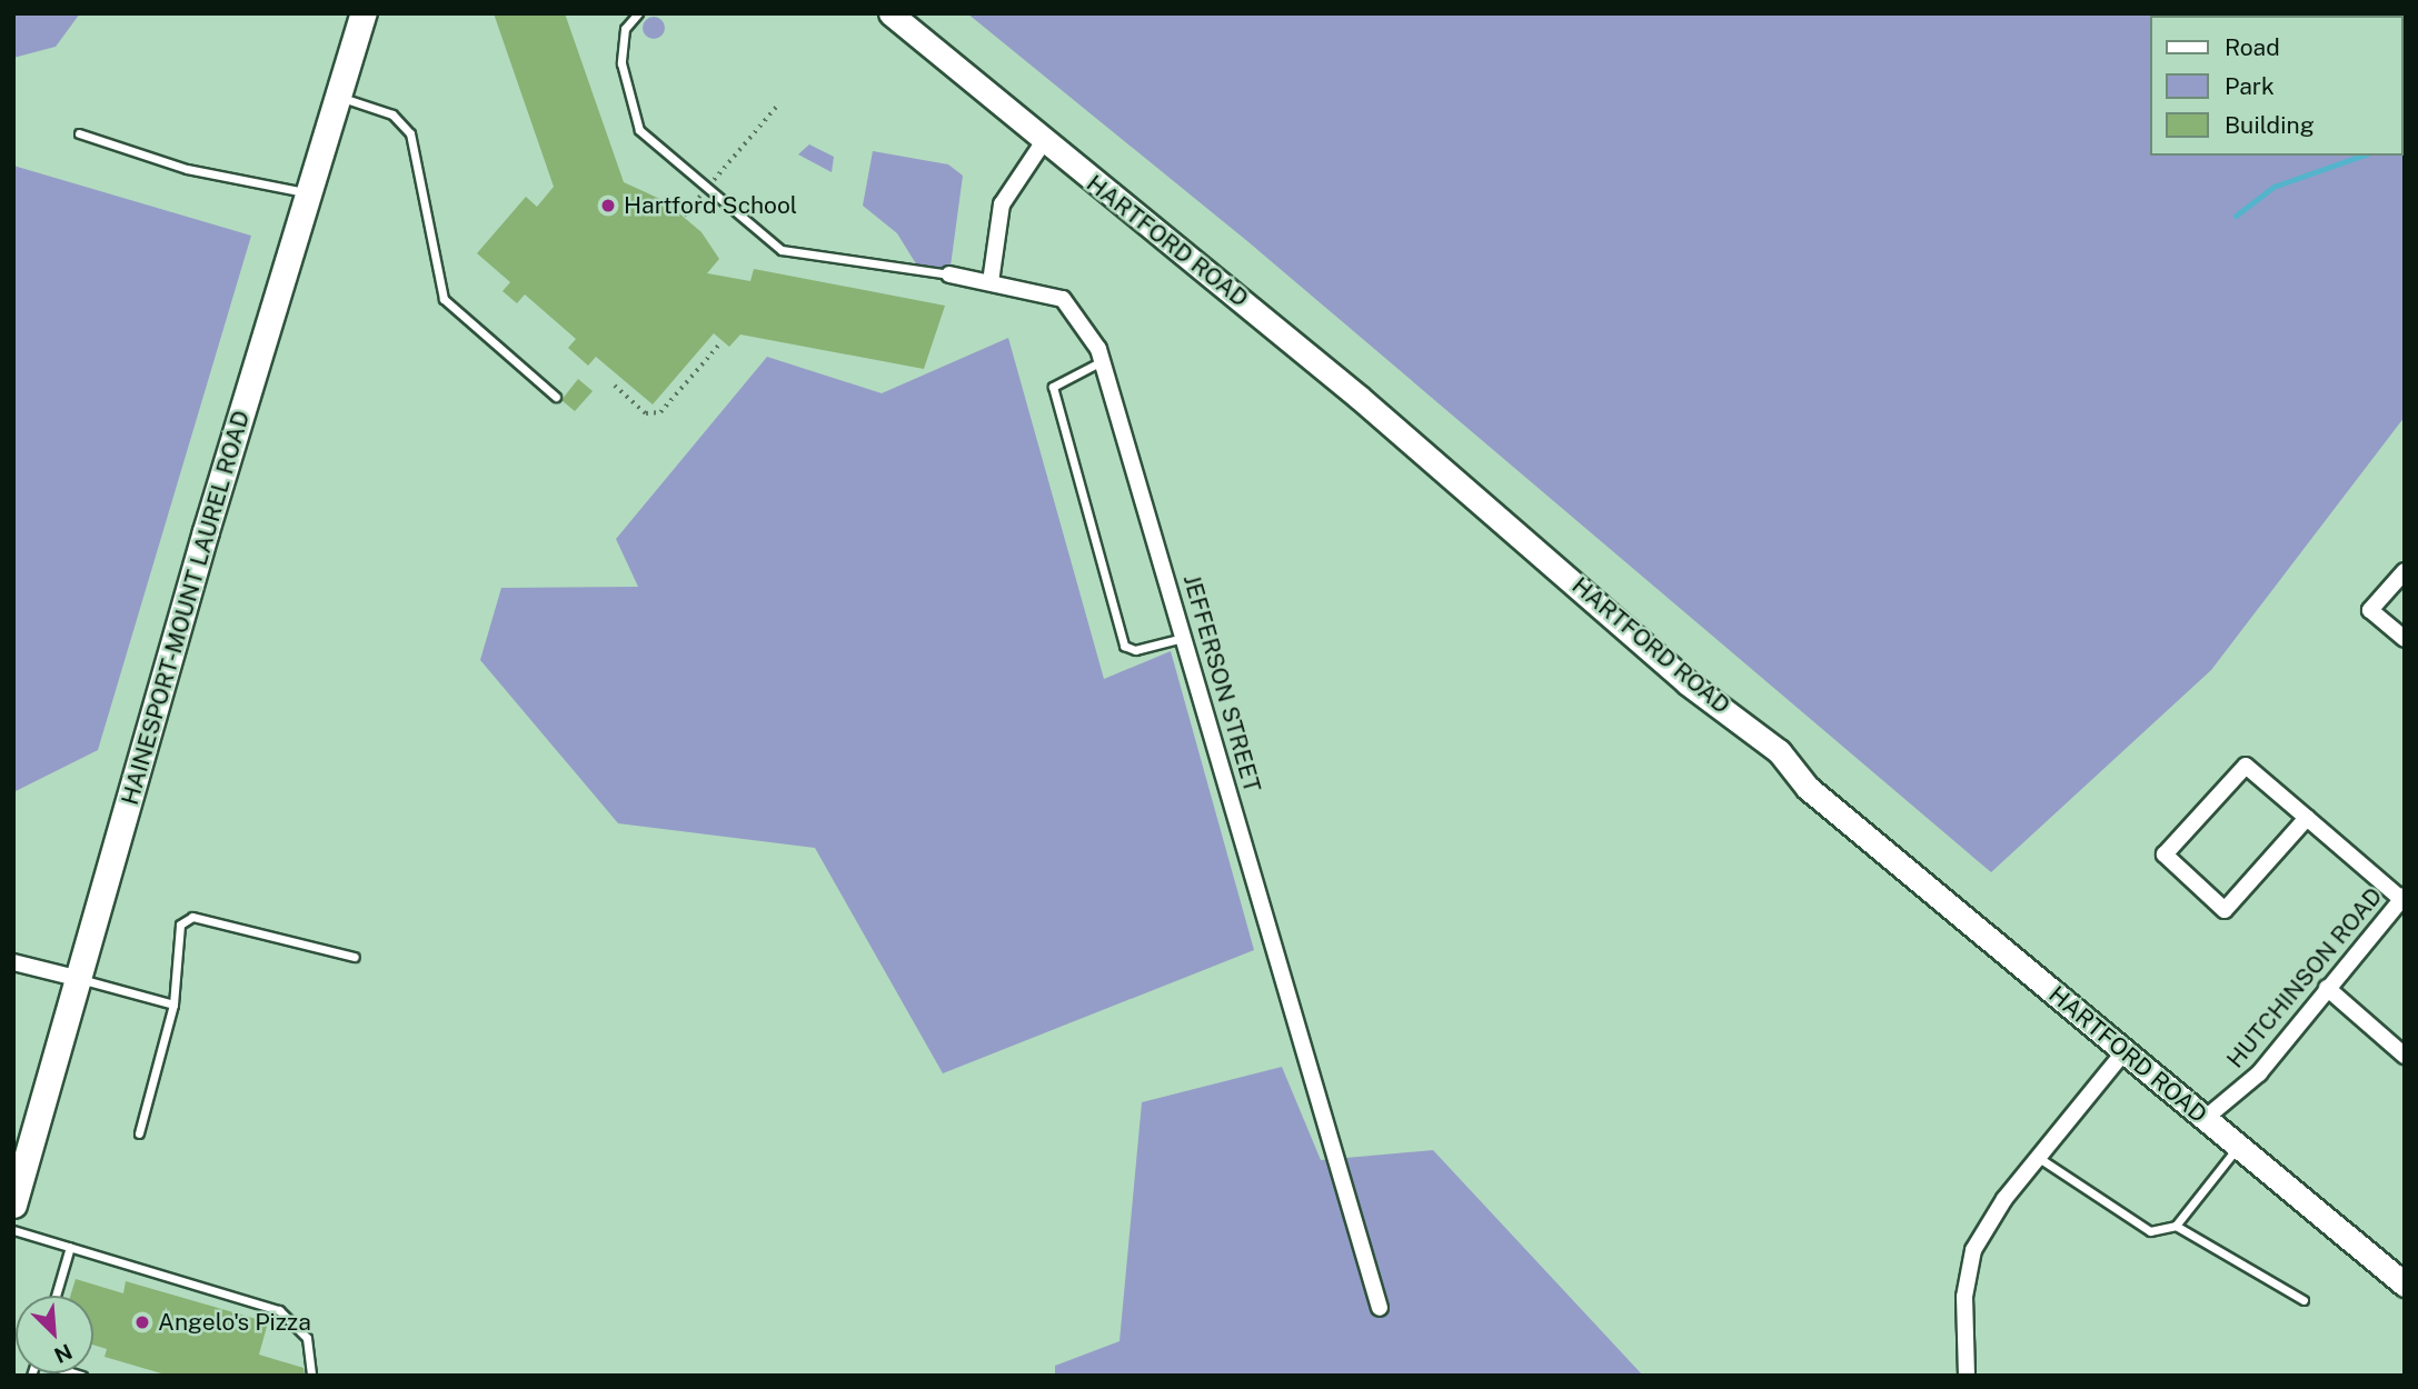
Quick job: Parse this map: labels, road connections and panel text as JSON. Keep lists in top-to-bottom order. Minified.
{"streets":{"main road":["HAINESPORT-MOUNT LAUREL ROAD"],"street":["HARTFORD ROAD","JEFFERSON STREET","HUTCHINSON ROAD"]},"crossings":[["HARTFORD ROAD","HUTCHINSON ROAD"]],"places":["Hartford School","Angelo's Pizza"],"legend":["Road","Park","Building"],"north":"bottom right"}
